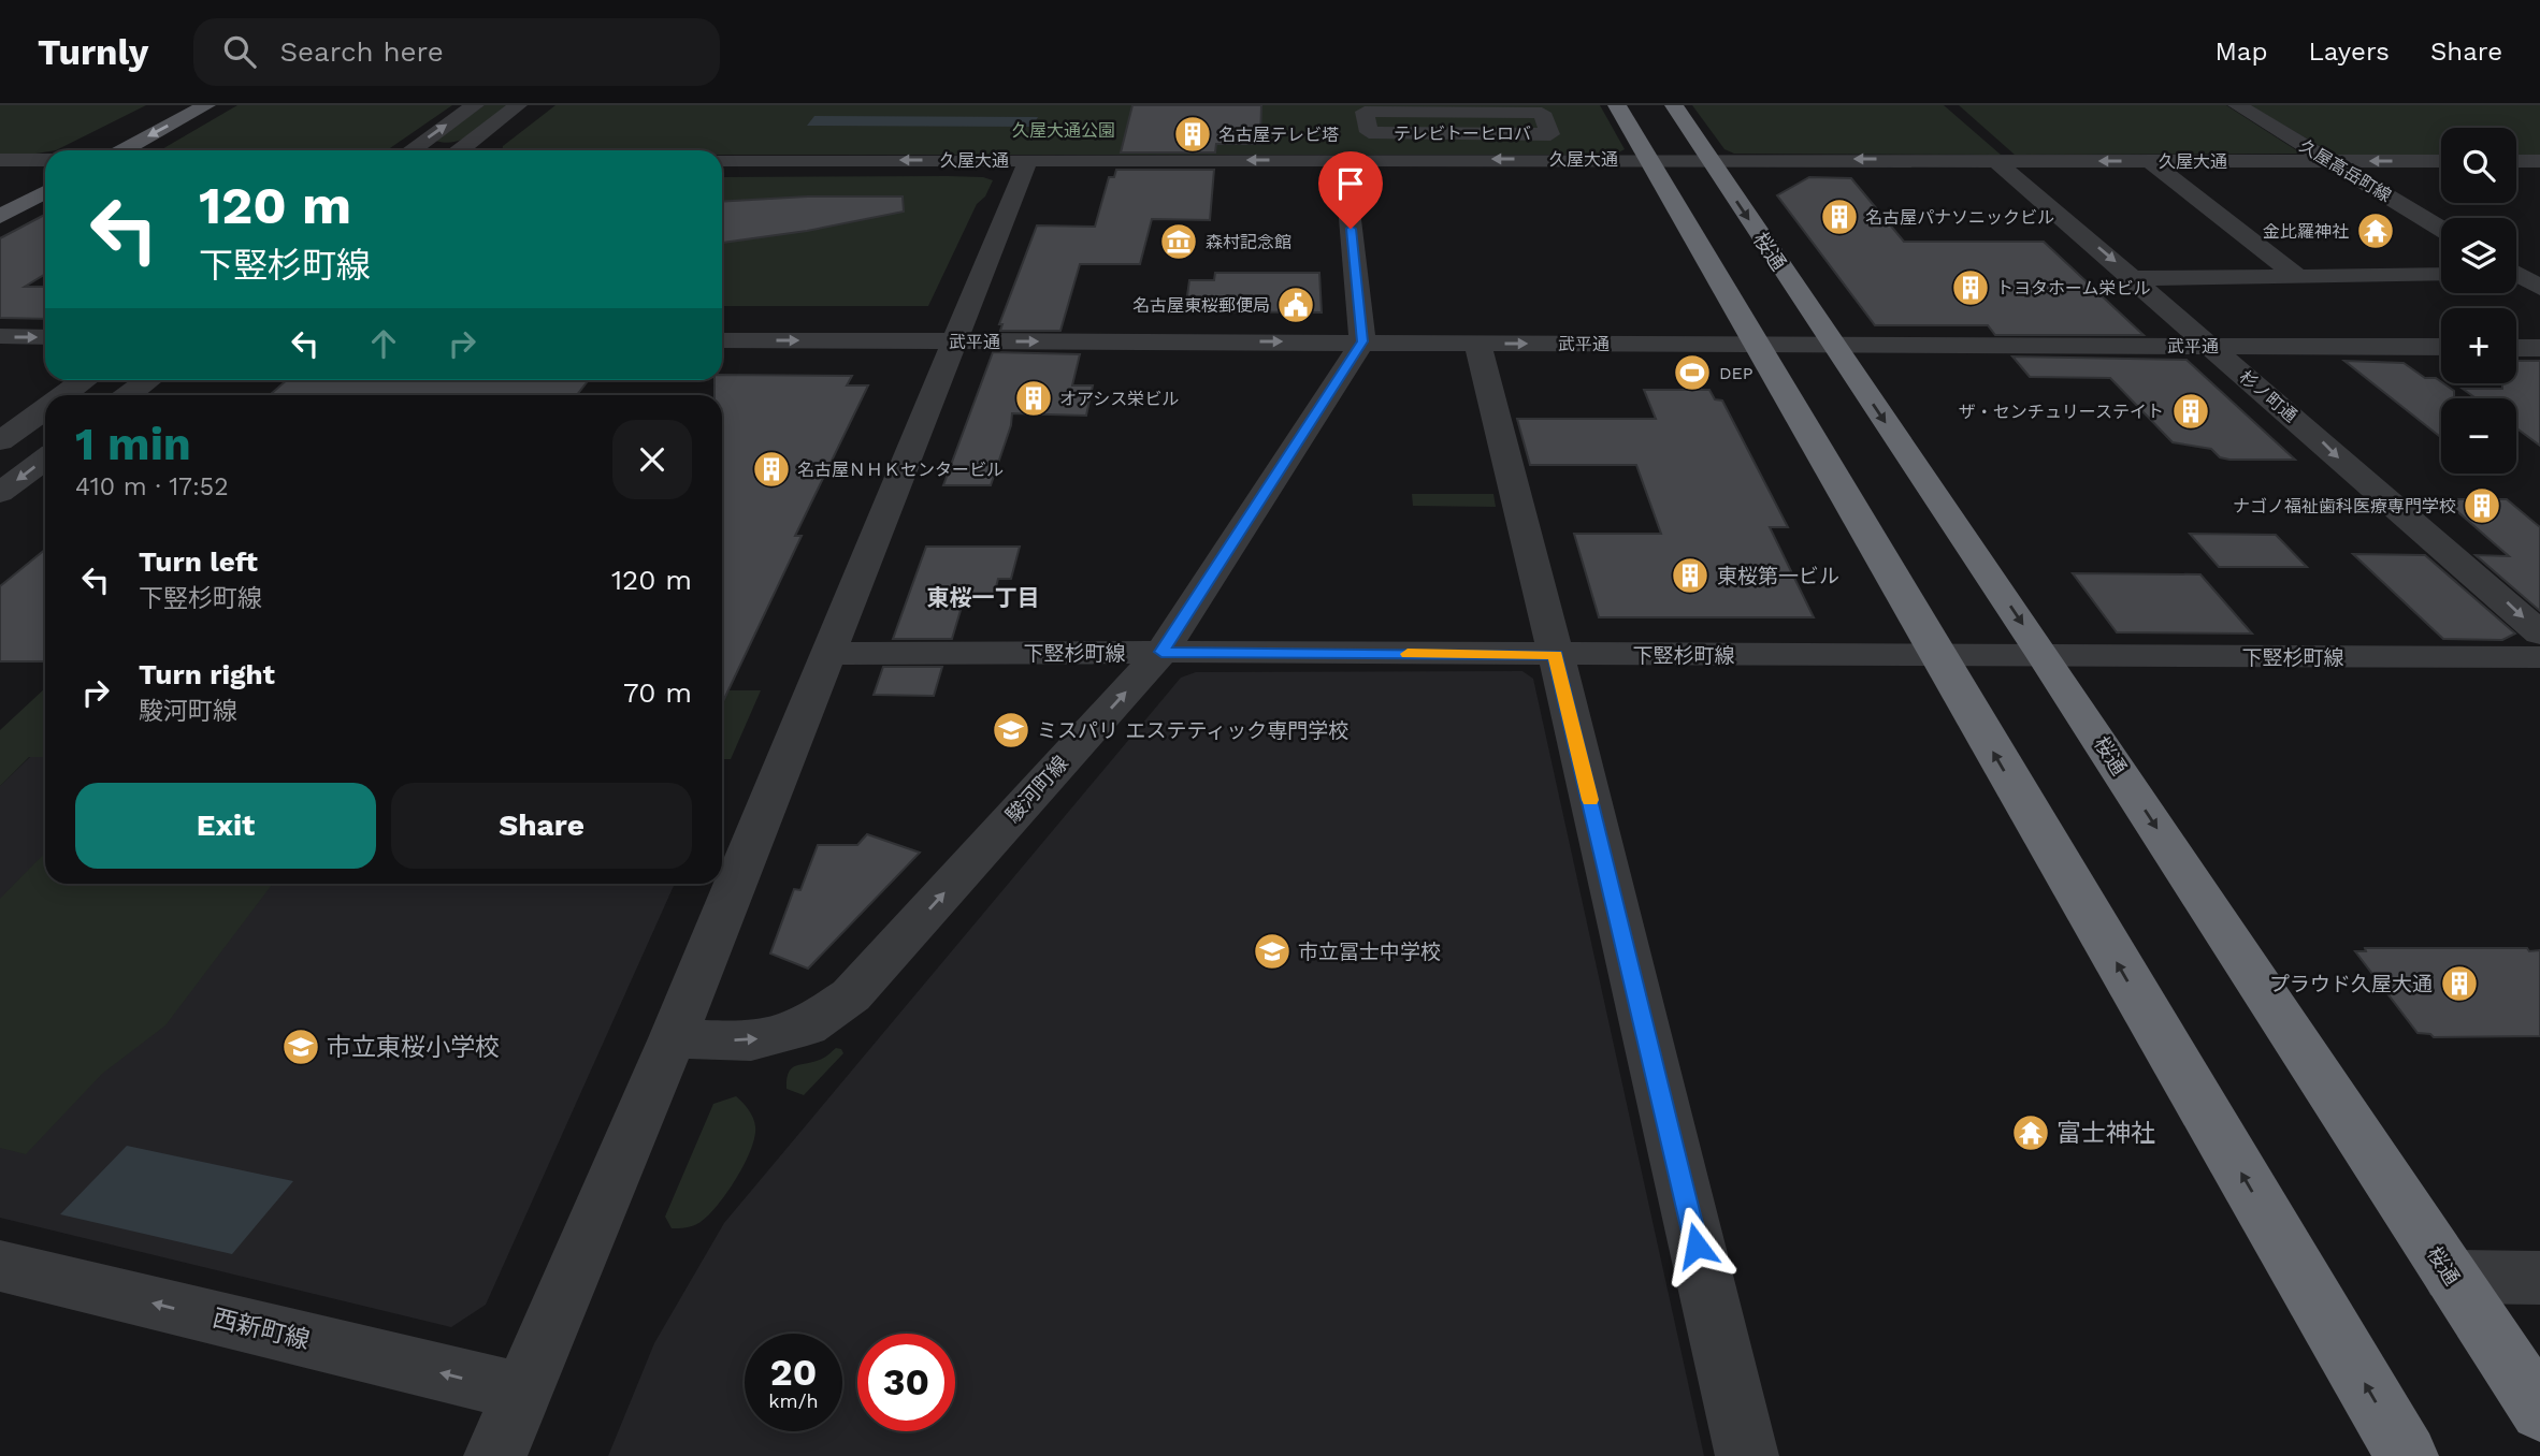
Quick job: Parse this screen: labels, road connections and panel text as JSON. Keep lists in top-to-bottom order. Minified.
{"streets":{"highway":["桜通"],"street":["テレビトーヒロバ","久屋大通","久屋高岳町線","武平通","杉ノ町通","下竪杉町線","駿河町線","西新町線"]},"crossings":[["久屋大通","久屋高岳町線"],["久屋大通","桜通"],["久屋大通","杉ノ町通"],["桜通","武平通"],["桜通","下竪杉町線"],["武平通","杉ノ町通"],["武平通","駿河町線"],["下竪杉町線","駿河町線"]],"one_way":["久屋大通","武平通","杉ノ町通","駿河町線","西新町線"],"districts":["東桜一丁目"],"parks":["久屋大通公園"],"places":{"building":["名古屋テレビ塔","名古屋パナソニックビル","トヨタホーム栄ビル","オアシス栄ビル","ザ・センチュリーステイト","名古屋ＮＨＫセンタービル","ナゴノ福祉歯科医療専門学校","東桜第一ビル","プラウド久屋大通"],"temple":["金比羅神社","富士神社"],"museum":["森村記念館"],"public building":["名古屋東桜郵便局"],"sports":["DEP"],"school or university":["ミスパリ エステティック専門学校","市立冨士中学校","市立東桜小学校"]},"page":{"header":"Turnly","search":"Search here","nav":["Map","Layers","Share"],"map_buttons":["+","−"],"turn":["120 m","下竪杉町線"],"heading":["1 min","410 m · 17:52"],"list":[{"name":"Turn left","note":"下竪杉町線","value":"120 m"},{"name":"Turn right","note":"駿河町線","value":"70 m"}],"buttons":["Exit","Share"],"speed":"20 km/h","limit":"30"}}
